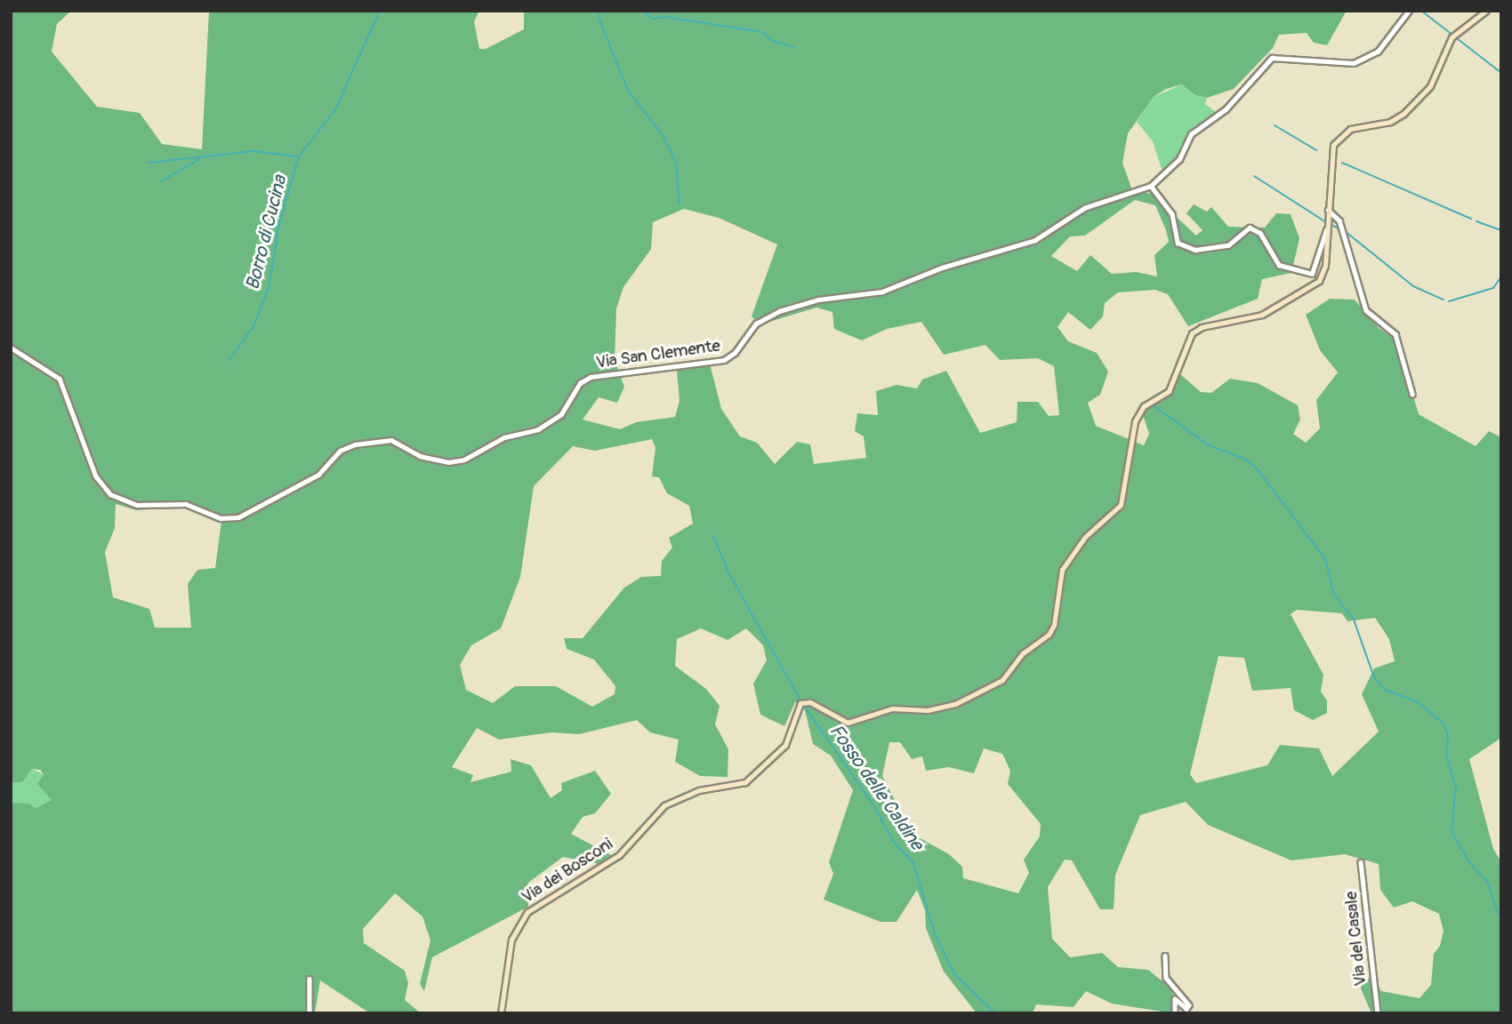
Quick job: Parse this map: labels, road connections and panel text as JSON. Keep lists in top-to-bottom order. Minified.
{"streets":{"main road":["Via dei Bosconi"],"street":["Via San Clemente","Via del Casale"]},"water":["Borro di Cucina","Fosso delle Caldine"]}
